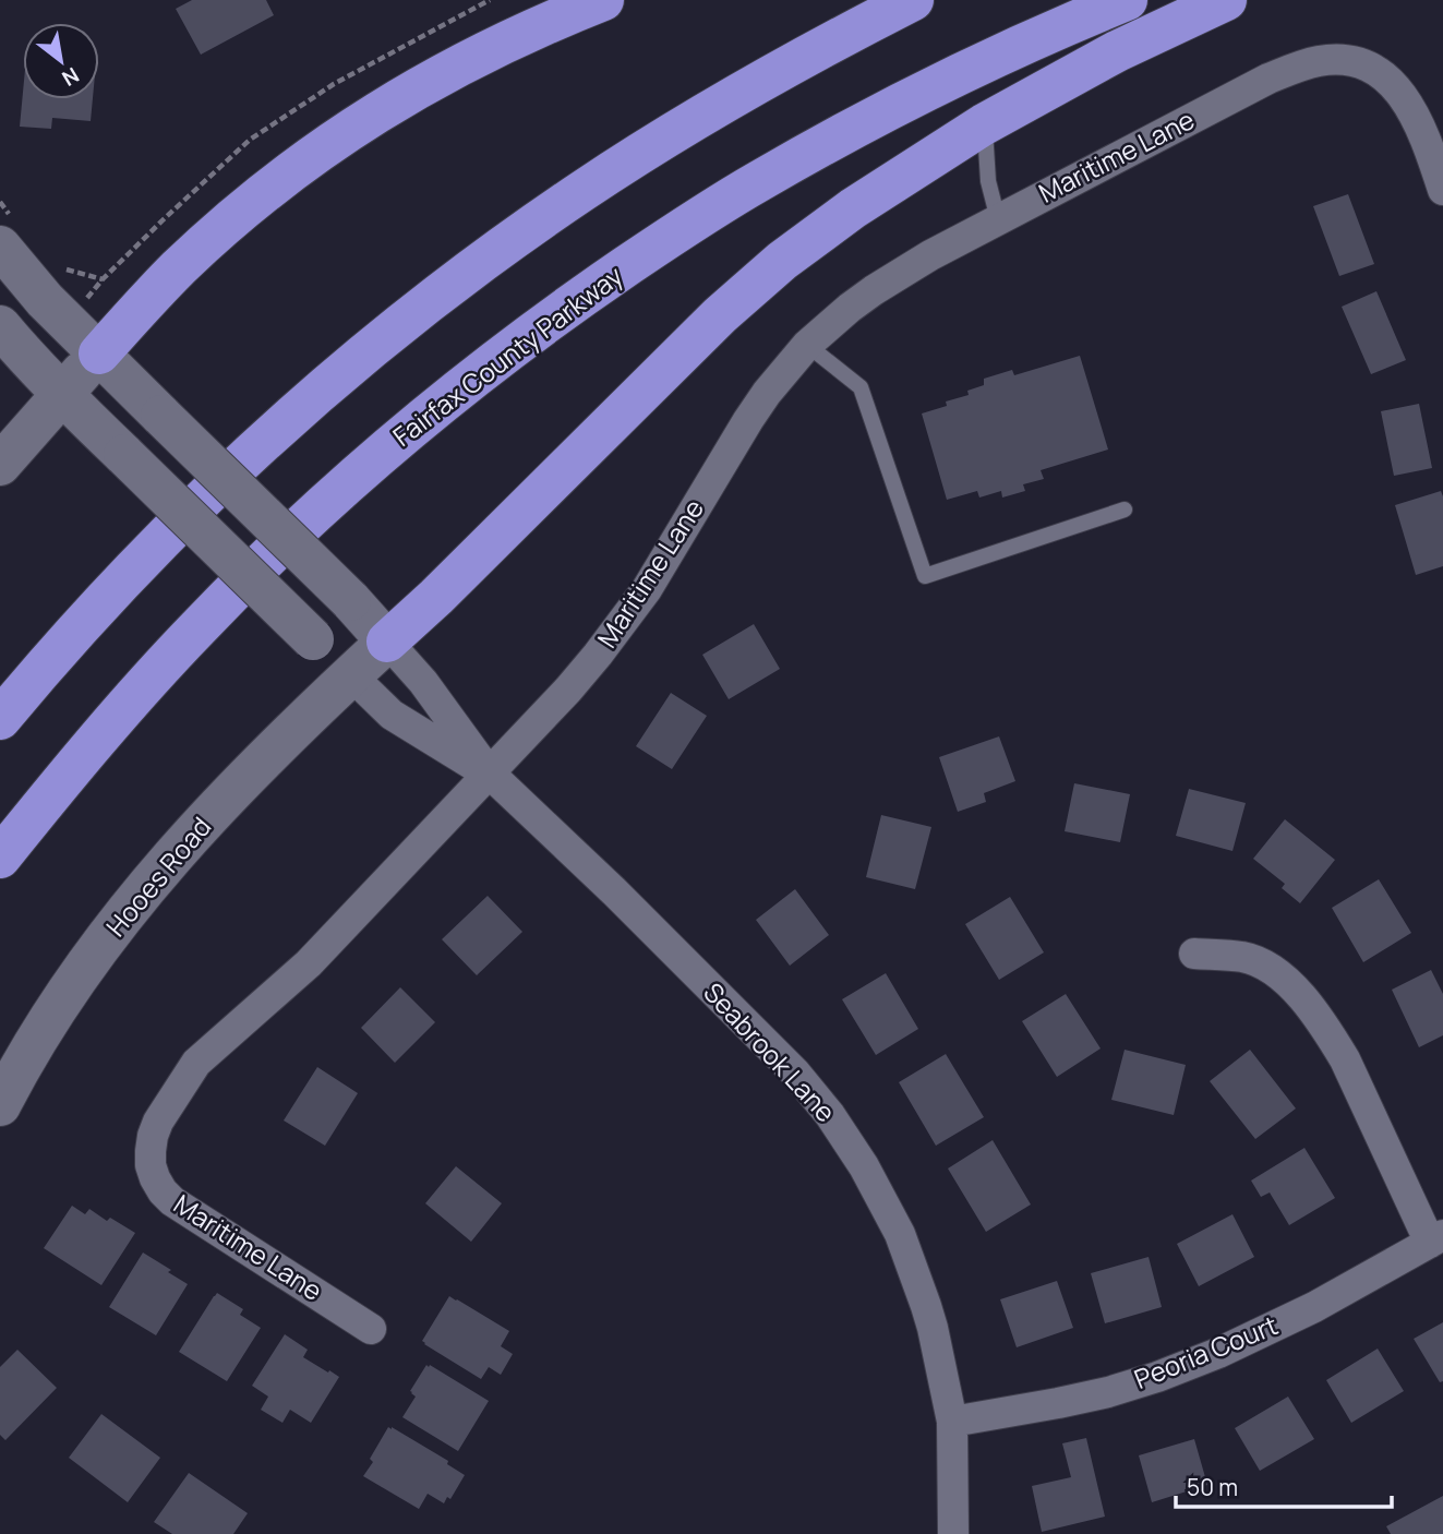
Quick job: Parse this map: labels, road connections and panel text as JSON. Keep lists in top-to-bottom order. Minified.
{"streets":{"highway":["Fairfax County Parkway"],"main road":["Hooes Road"],"street":["Maritime Lane","Seabrook Lane","Peoria Court"]},"crossings":[["Maritime Lane","Seabrook Lane"],["Hooes Road","Seabrook Lane"],["Seabrook Lane","Peoria Court"]],"scale_bar":"50 m","north":"bottom right"}
